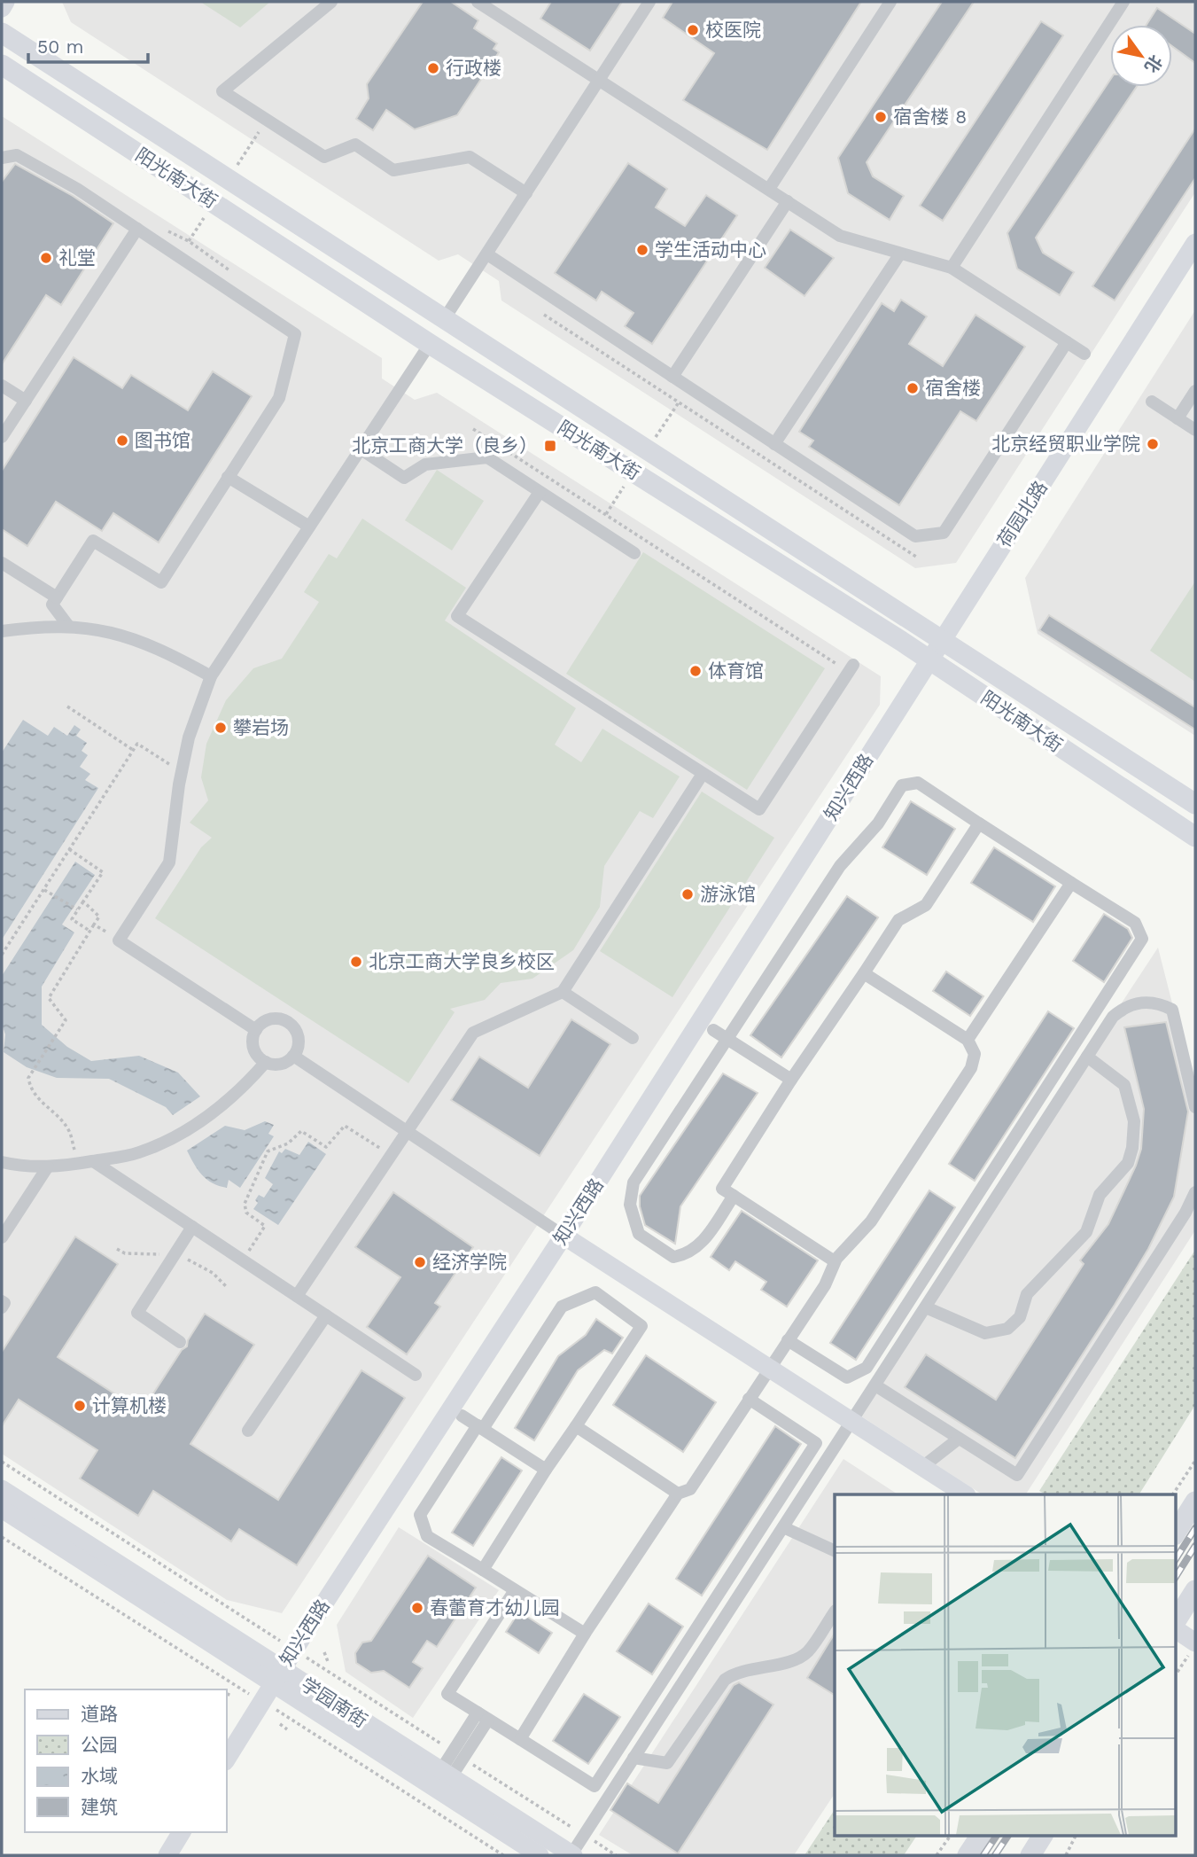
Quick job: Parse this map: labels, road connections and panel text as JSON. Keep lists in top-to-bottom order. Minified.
{"streets":{"main road":["阳光南大街"],"street":["荷园北路","知兴西路","学园南街"]},"crossings":[["阳光南大街","荷园北路"],["阳光南大街","知兴西路"],["荷园北路","知兴西路"],["知兴西路","学园南街"]],"places":{"other":["校医院","行政楼","宿舍楼 8","学生活动中心","礼堂","宿舍楼","图书馆","北京经贸职业学院","体育馆","攀岩场","游泳馆","北京工商大学良乡校区","经济学院","计算机楼","春蕾育才幼儿园"],"transit":["北京工商大学（良乡）"]},"legend":["道路","公园","水域","建筑"],"scale_bar":"50 m","north":"bottom right"}
